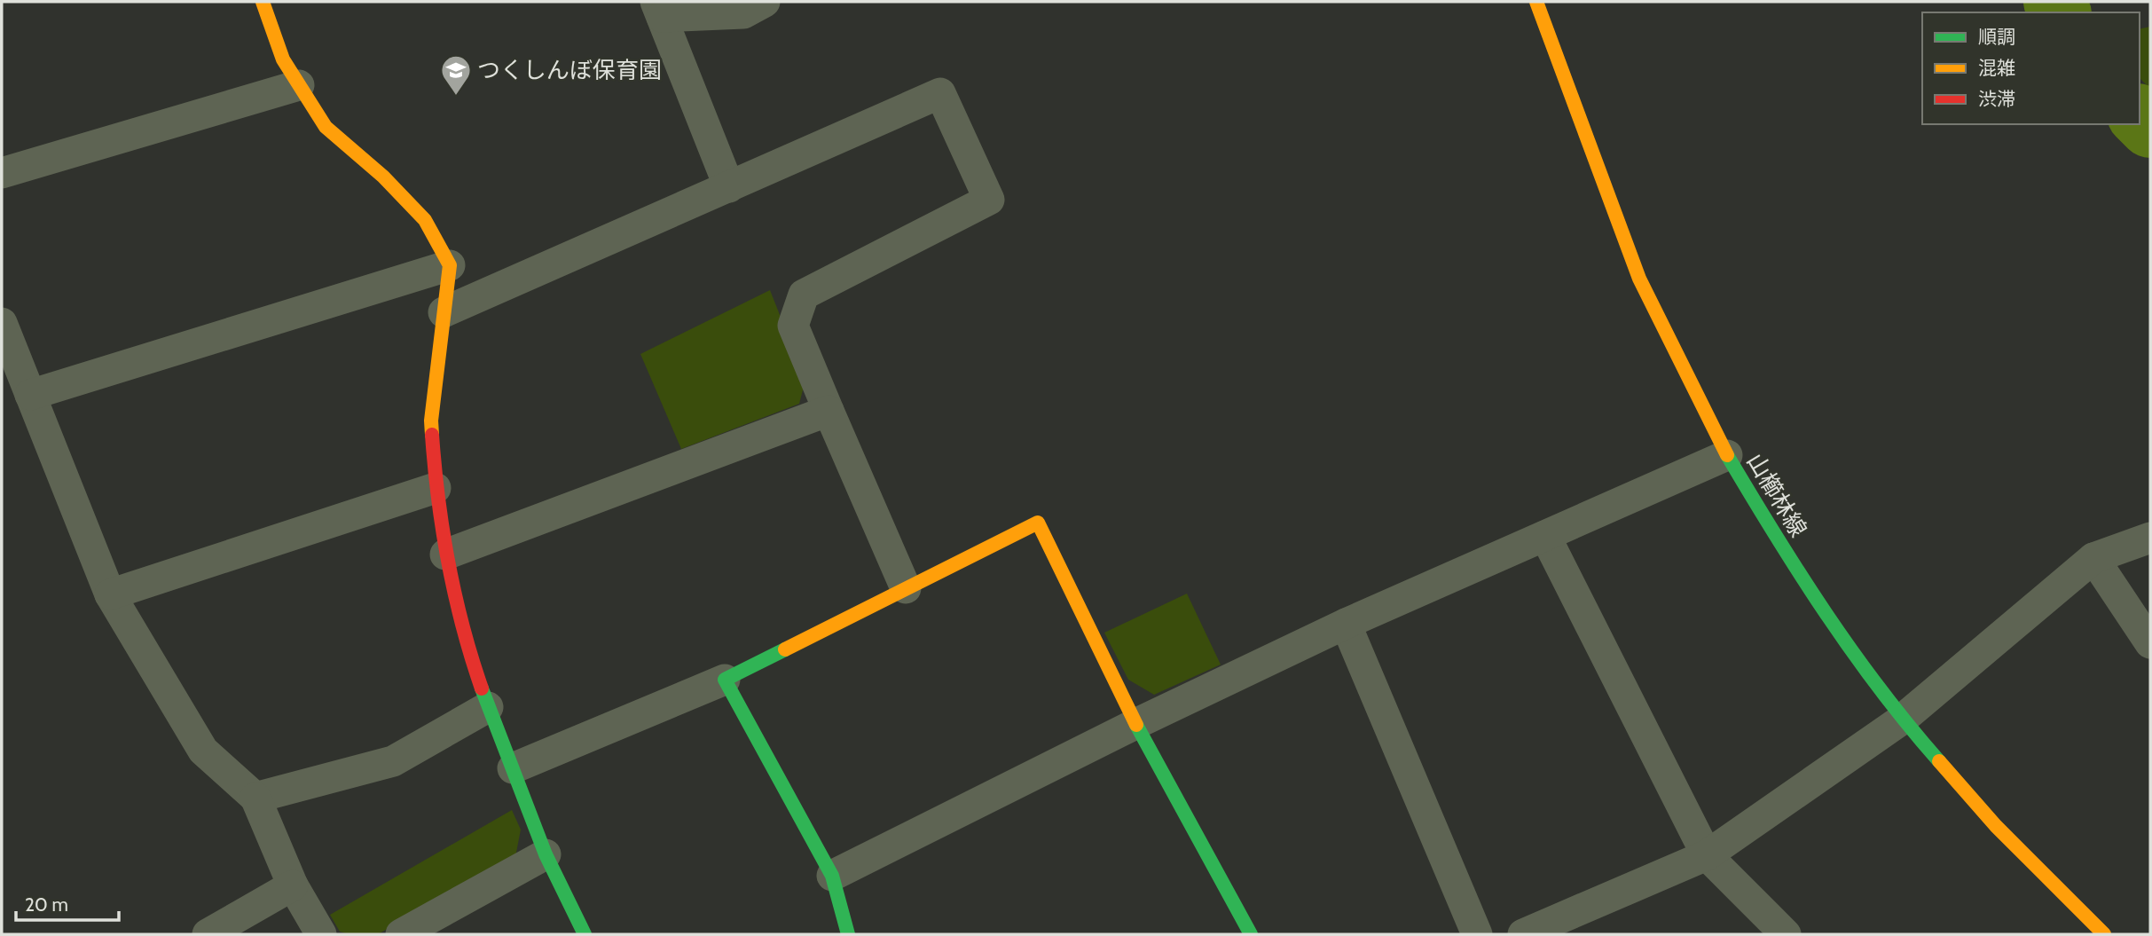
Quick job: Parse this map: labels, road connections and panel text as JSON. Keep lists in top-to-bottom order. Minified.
{"streets":{"street":["山櫛林線"]},"places":{"school or university":["つくしんぼ保育園"]},"legend":["順調","混雑","渋滞"],"scale_bar":"20 m"}
